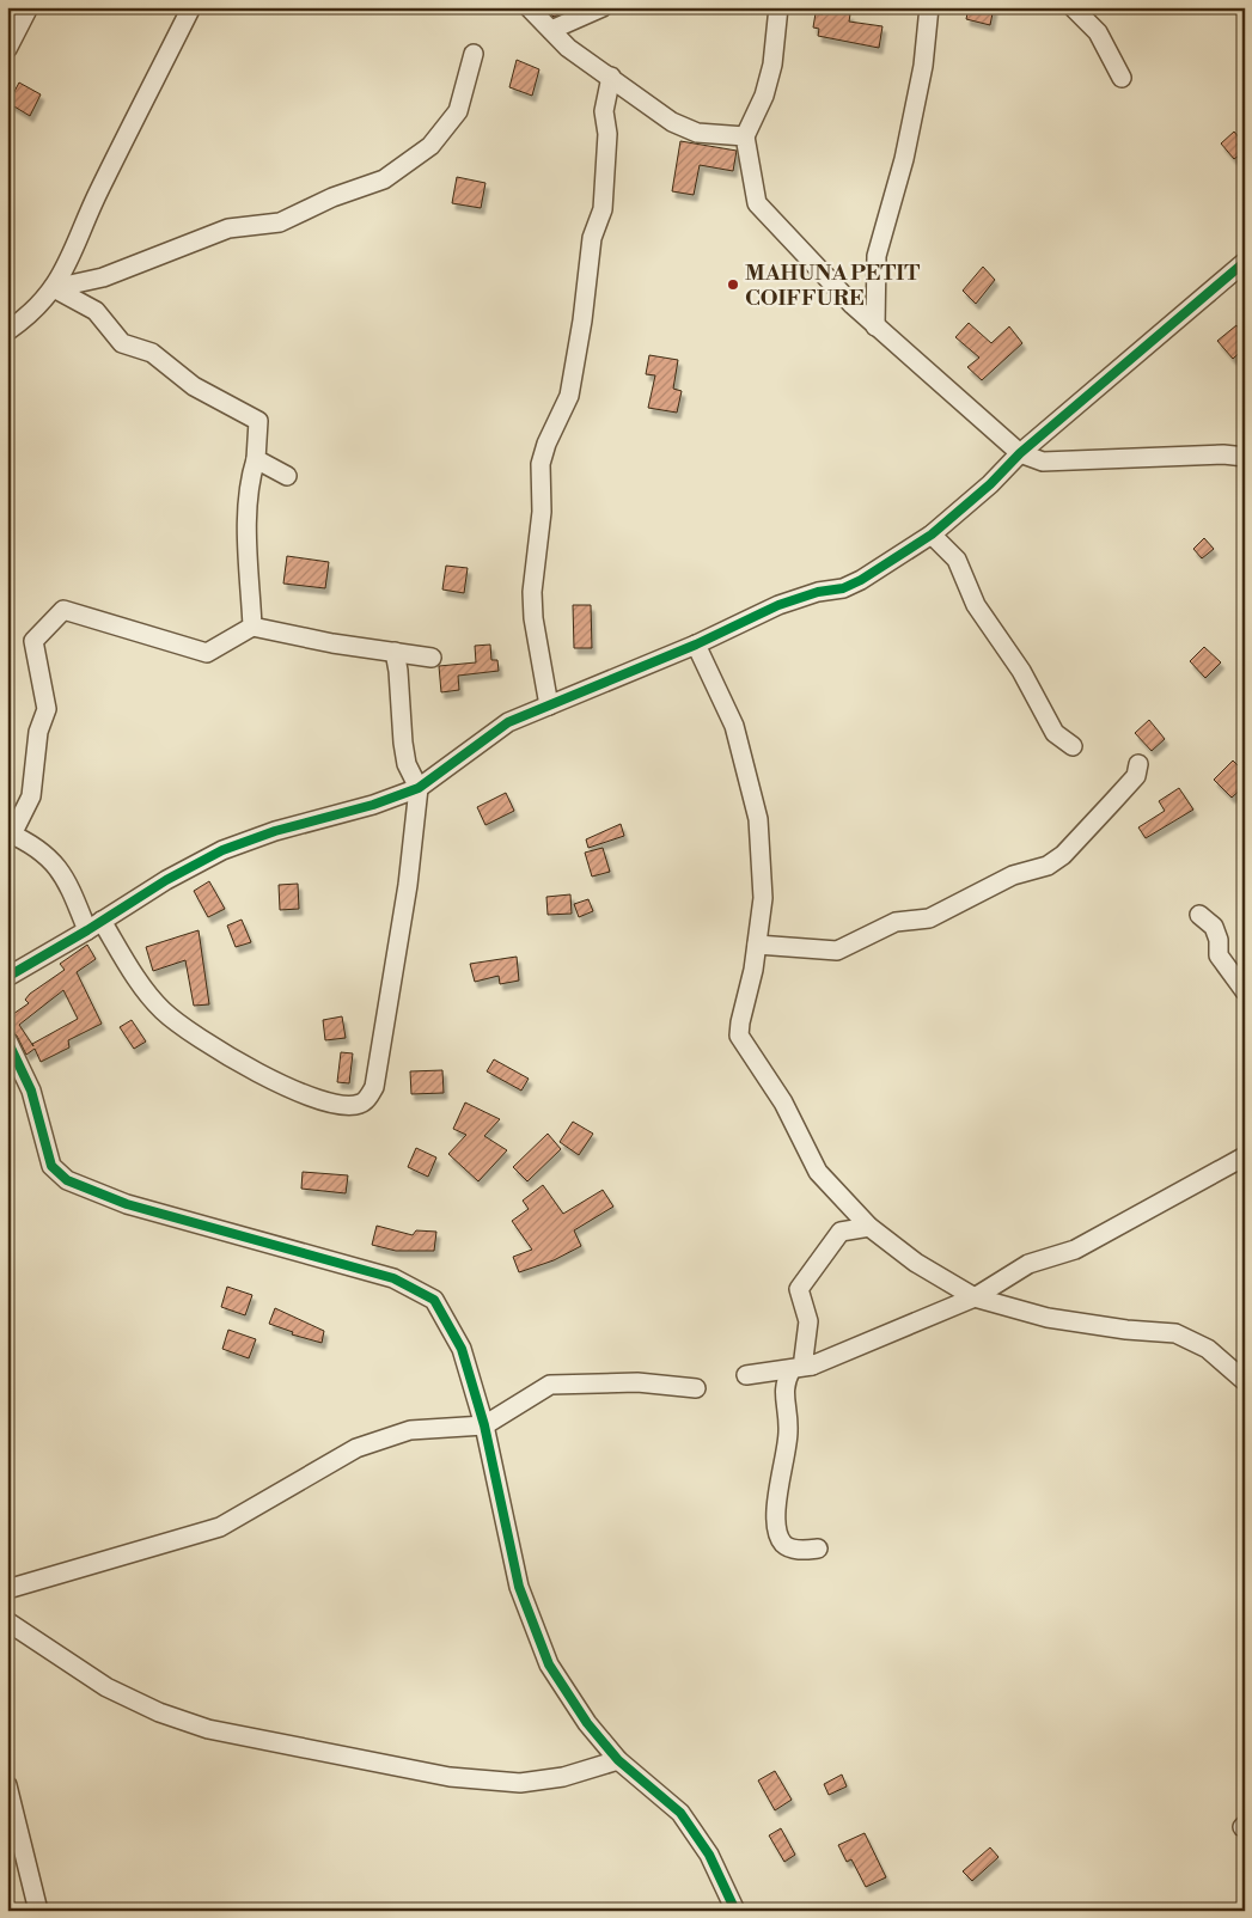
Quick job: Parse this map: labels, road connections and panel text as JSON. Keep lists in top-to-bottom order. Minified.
{"places":["MAHUNA PETIT COIFFURE"]}
